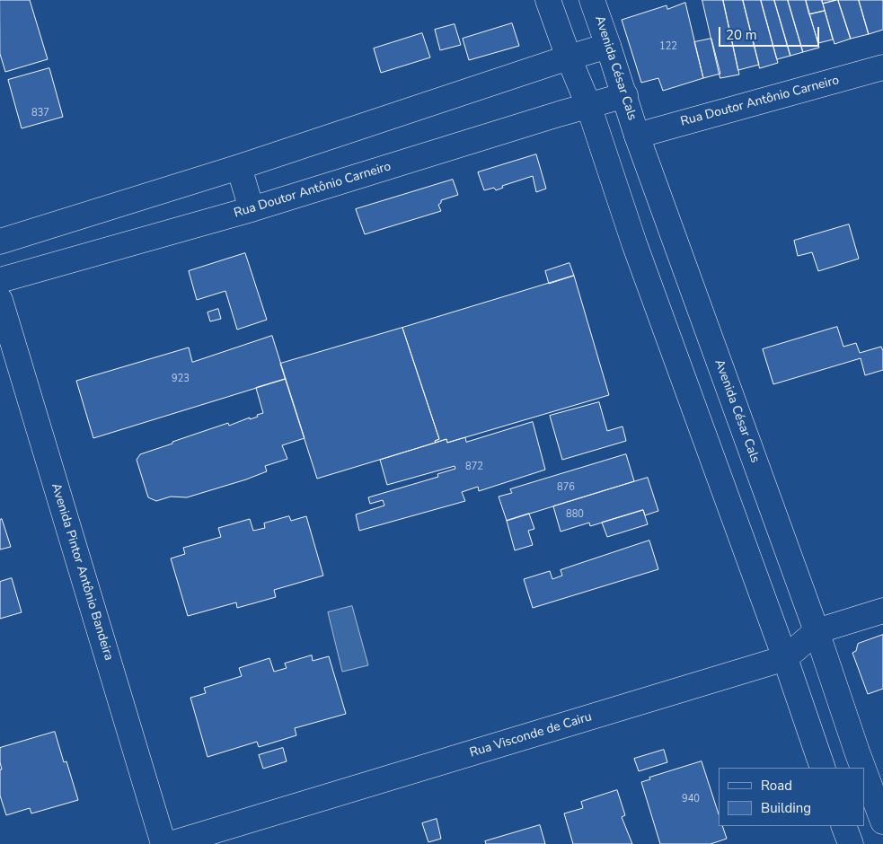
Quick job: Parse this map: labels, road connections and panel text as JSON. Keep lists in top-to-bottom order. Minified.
{"streets":{"street":["Avenida César Cals","Rua Doutor Antônio Carneiro","Avenida Pintor Antônio Bandeira","Rua Visconde de Cairu"]},"crossings":[["Avenida César Cals","Rua Doutor Antônio Carneiro"],["Avenida César Cals","Rua Visconde de Cairu"]],"house_numbers":["122","837","923","872","876","880","940"],"legend":["Road","Building"],"scale_bar":"20 m"}
